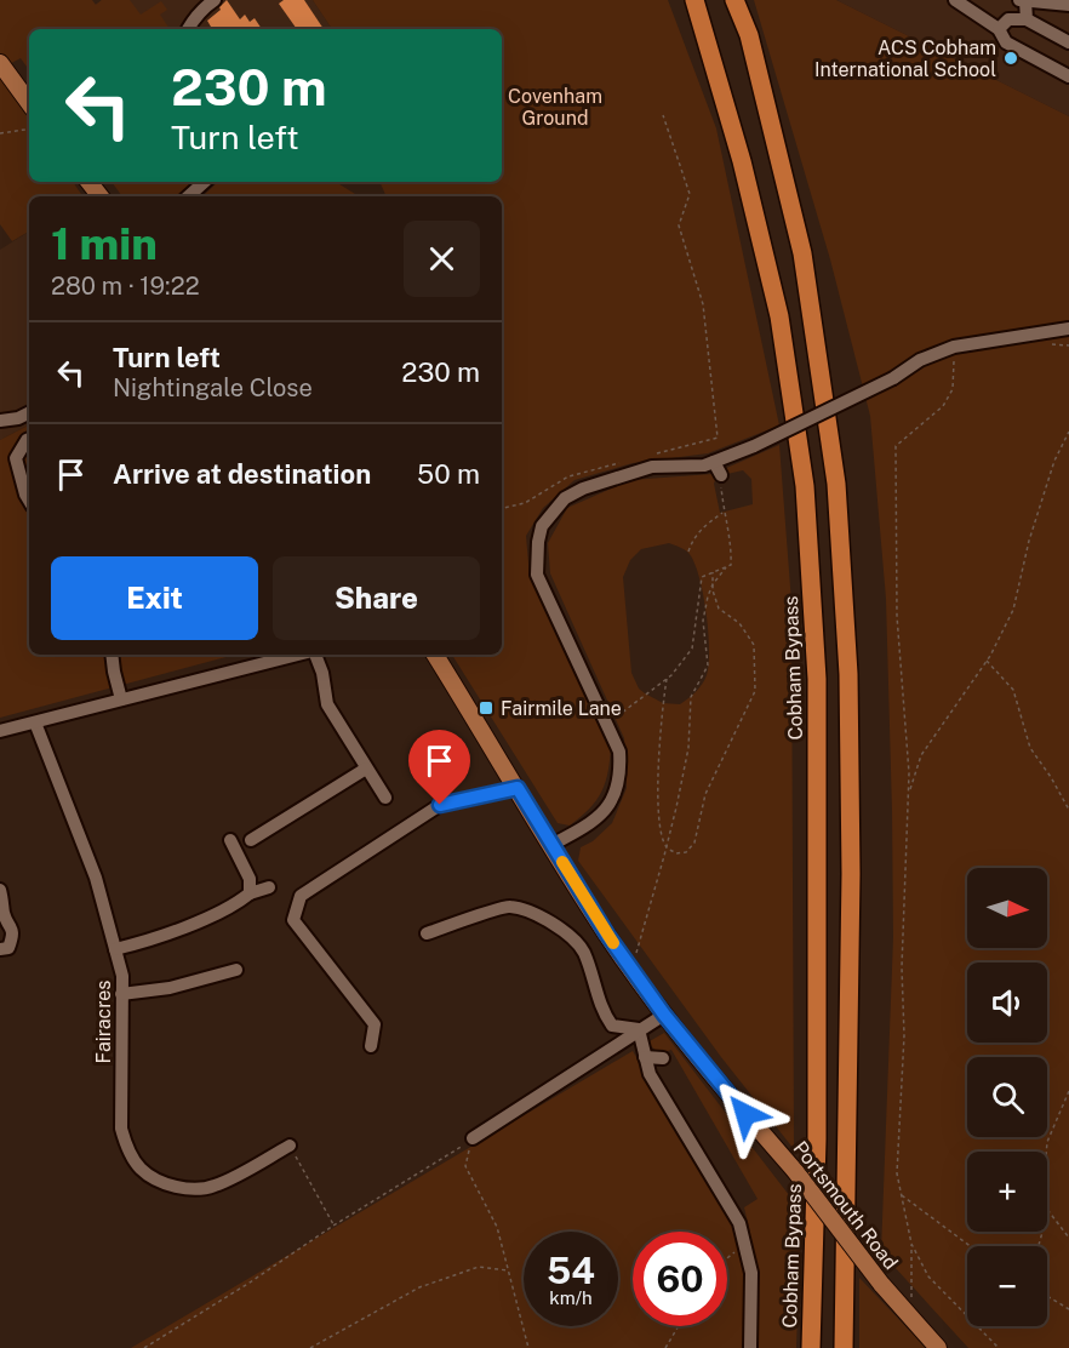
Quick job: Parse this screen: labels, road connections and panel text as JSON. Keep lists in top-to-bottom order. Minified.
{"streets":{"highway":["Cobham Bypass"],"main road":["Portsmouth Road"],"street":["Fairacres"]},"parks":["Covenham Ground"],"places":{"other":["ACS Cobham International School"],"transit":["Fairmile Lane"]},"north":"right","page":{"turn":["230 m","Turn left"],"heading":["1 min","280 m · 19:22"],"list":[{"name":"Turn left","note":"Nightingale Close","value":"230 m"},{"name":"Arrive at destination","value":"50 m"}],"buttons":["Exit","Share"],"map_buttons":["+","−"],"speed":"54 km/h","limit":"60"}}
